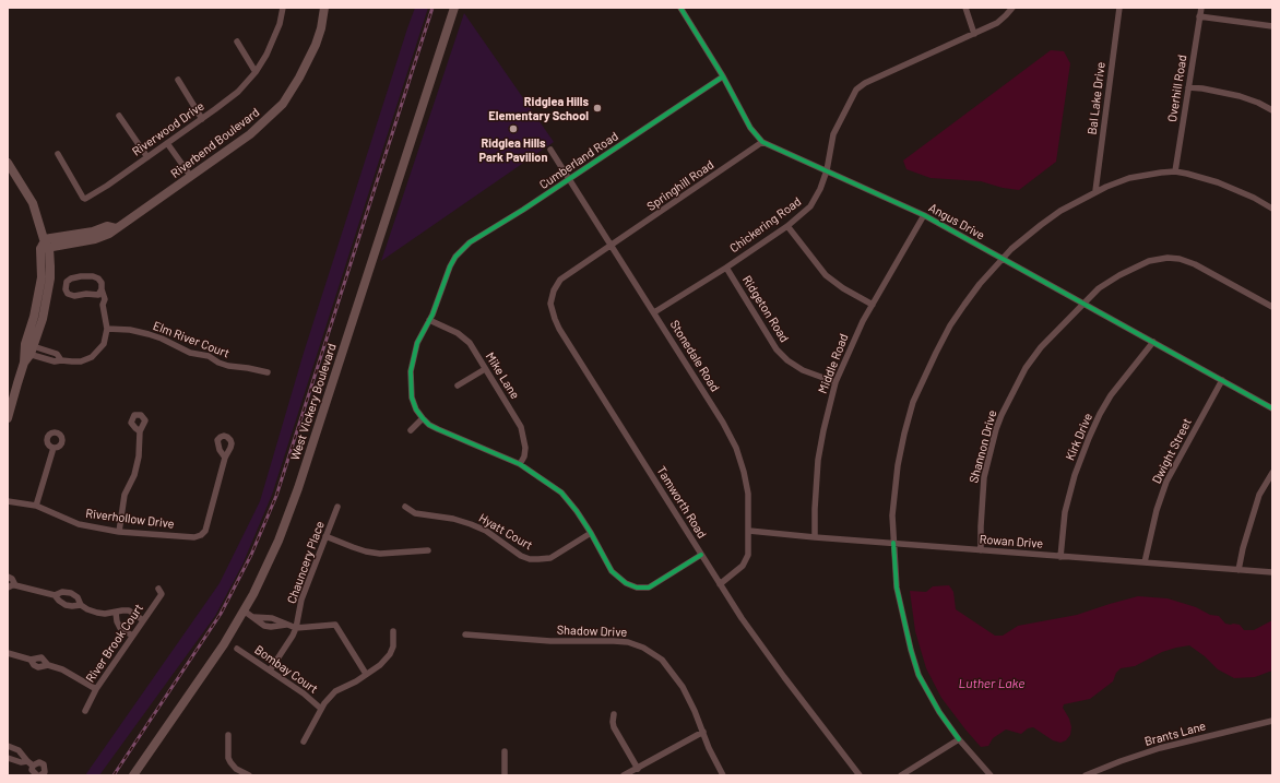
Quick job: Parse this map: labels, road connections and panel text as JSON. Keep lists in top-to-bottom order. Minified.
{"streets":{"main road":["Riverbend Boulevard","West Vickery Boulevard"],"street":["Overhill Road","Bal Lake Drive","Riverwood Drive","Cumberland Road","Springhill Road","Angus Drive","Chickering Road","Ridgeton Road","Elm River Court","Stonedale Road","Middle Road","Mike Lane","Kirk Drive","Shannon Drive","Dwight Street","Tamworth Road","Riverhollow Drive","Hyatt Court","Rowan Drive","Chauncery Place","Shadow Drive","River Brook Court","Bombay Court","Brants Lane"]},"crossings":[["Cumberland Road","Angus Drive"],["Cumberland Road","Stonedale Road"],["Cumberland Road","Mike Lane"],["Springhill Road","Angus Drive"],["Springhill Road","Stonedale Road"],["Springhill Road","Tamworth Road"],["Angus Drive","Chickering Road"],["Angus Drive","Middle Road"],["Angus Drive","Kirk Drive"],["Angus Drive","Shannon Drive"],["Angus Drive","Dwight Street"],["Chickering Road","Ridgeton Road"],["Chickering Road","Stonedale Road"],["Ridgeton Road","Middle Road"],["Stonedale Road","Tamworth Road"],["Stonedale Road","Rowan Drive"],["Middle Road","Rowan Drive"],["Kirk Drive","Rowan Drive"],["Shannon Drive","Rowan Drive"],["Dwight Street","Rowan Drive"],["Chauncery Place","Bombay Court"]],"water":["Luther Lake"],"places":["Ridglea Hills Elementary School","Ridglea Hills Park Pavilion"]}
